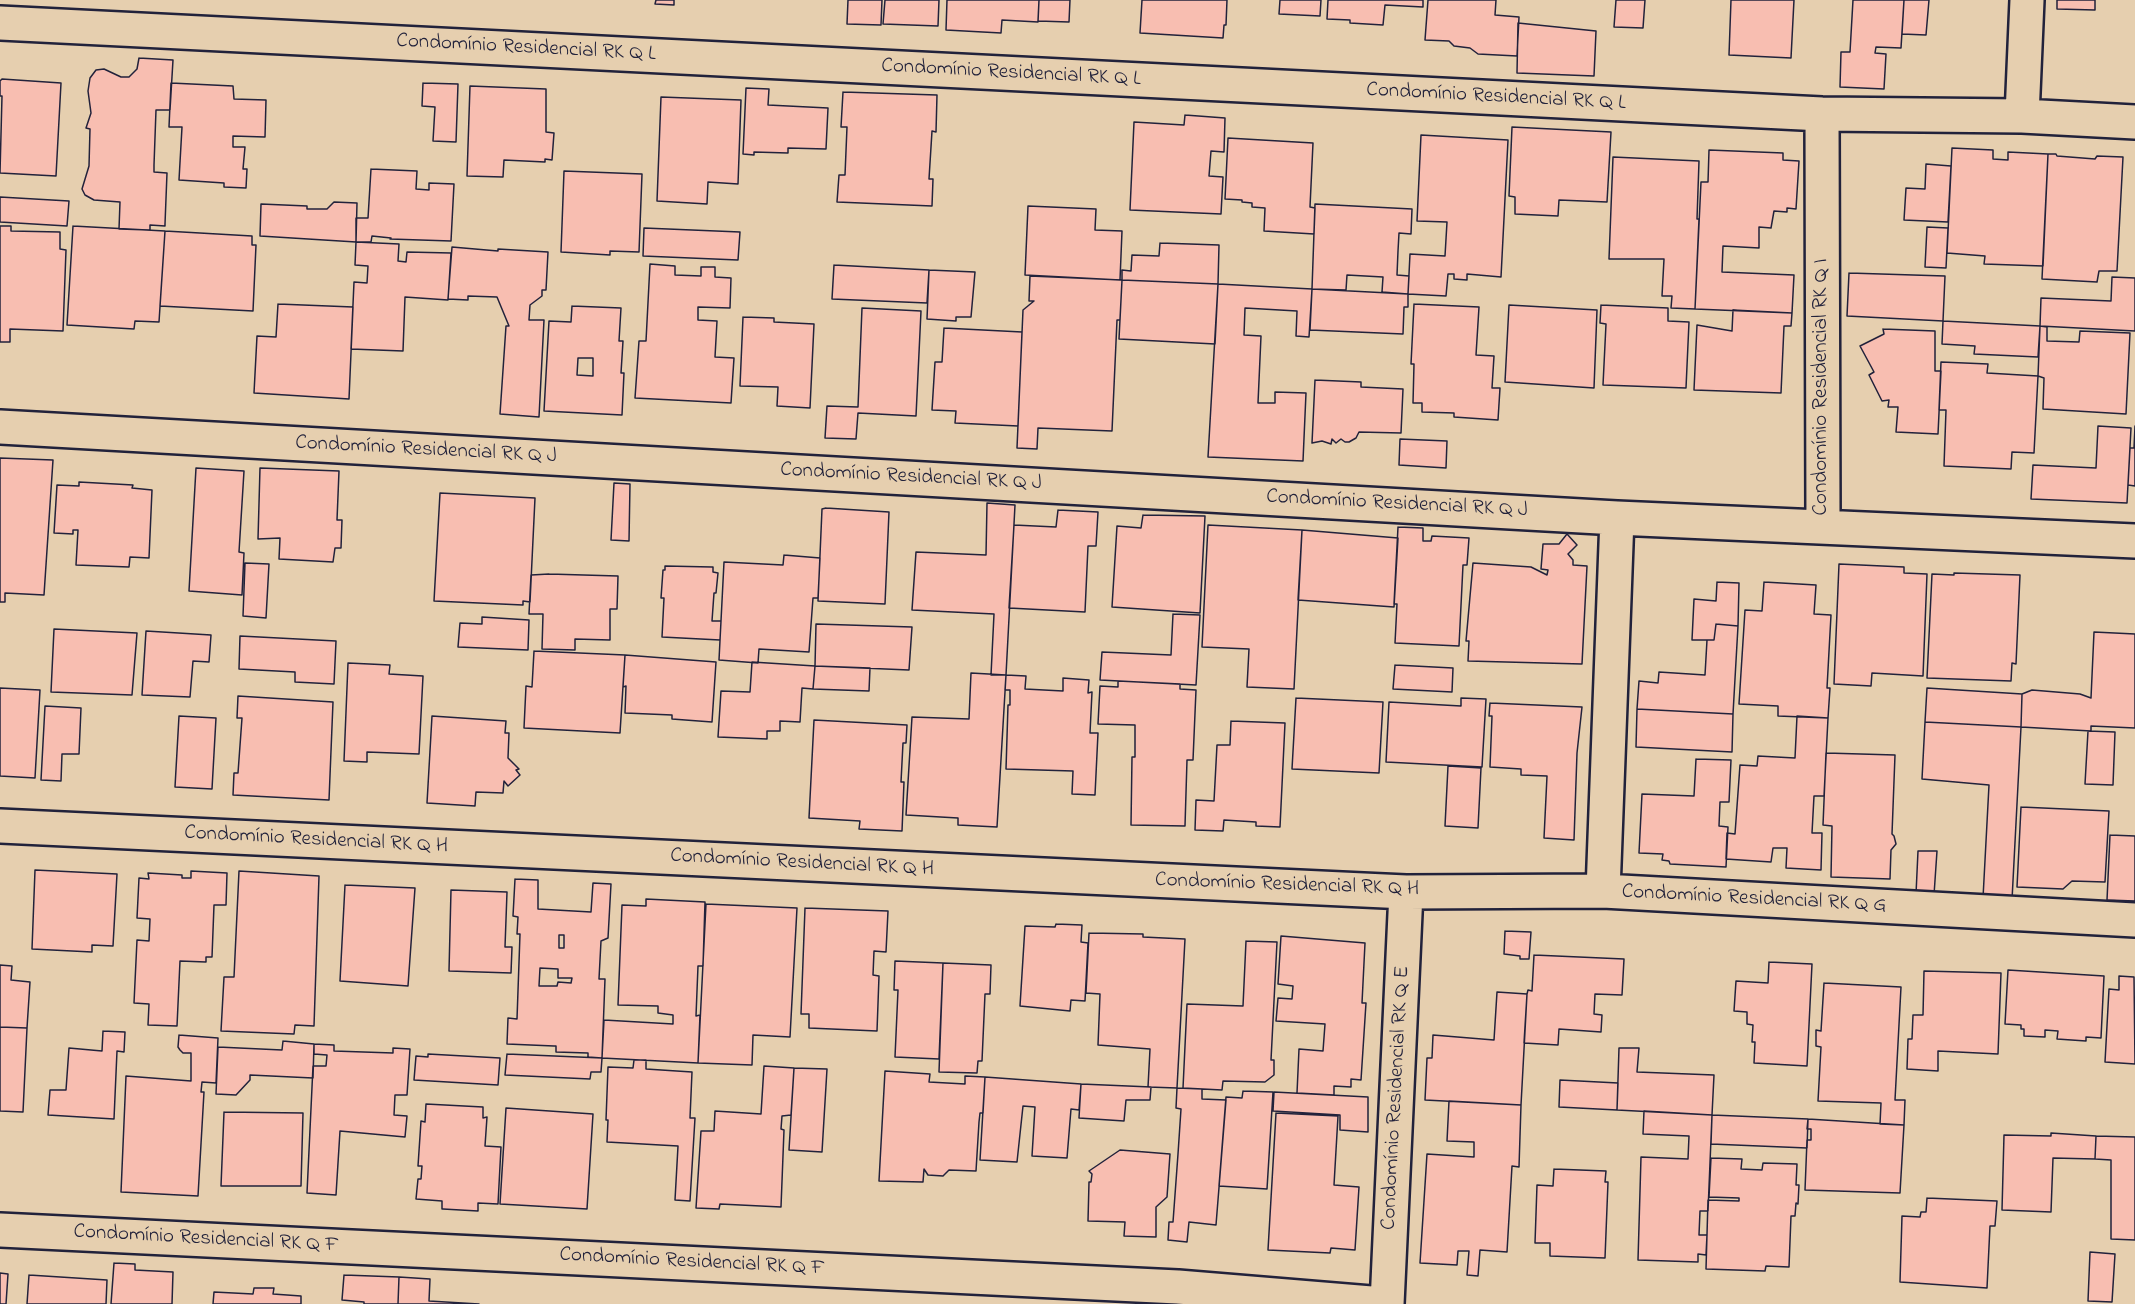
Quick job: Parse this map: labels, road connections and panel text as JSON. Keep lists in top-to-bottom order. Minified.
{"streets":{"street":["Condomínio Residencial RK Q L","Condomínio Residencial RK Q I","Condomínio Residencial RK Q J","Condomínio Residencial RK Q H","Condomínio Residencial RK Q G","Condomínio Residencial RK Q E","Condomínio Residencial RK Q F"]},"crossings":[["Condomínio Residencial RK Q L","Condomínio Residencial RK Q I"],["Condomínio Residencial RK Q I","Condomínio Residencial RK Q J"],["Condomínio Residencial RK Q J","Condomínio Residencial RK Q G"],["Condomínio Residencial RK Q H","Condomínio Residencial RK Q G"],["Condomínio Residencial RK Q H","Condomínio Residencial RK Q E"],["Condomínio Residencial RK Q E","Condomínio Residencial RK Q F"]]}
